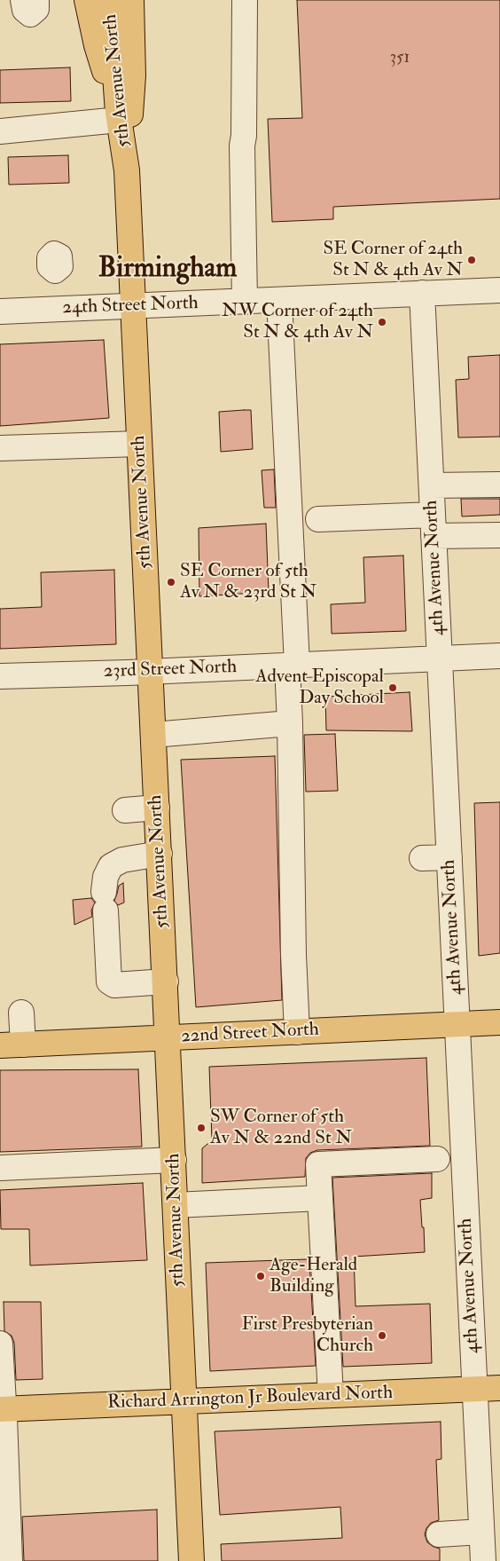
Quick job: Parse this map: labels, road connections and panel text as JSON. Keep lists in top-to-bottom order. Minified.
{"streets":{"main road":["5th Avenue North","22nd Street North","Richard Arrington Jr Boulevard North"],"street":["24th Street North","4th Avenue North","23rd Street North"]},"crossings":[["5th Avenue North","24th Street North"],["5th Avenue North","23rd Street North"],["5th Avenue North","22nd Street North"],["5th Avenue North","Richard Arrington Jr Boulevard North"],["24th Street North","4th Avenue North"],["4th Avenue North","23rd Street North"],["4th Avenue North","22nd Street North"],["4th Avenue North","Richard Arrington Jr Boulevard North"]],"districts":["Birmingham"],"places":["SE Corner of 24th St N & 4th Av N","NW Corner of 24th St N & 4th Av N","SE Corner of 5th Av N & 23rd St N","Advent Episcopal Day School","SW Corner of 5th Av N & 22nd St N","Age-Herald Building","First Presbyterian Church"],"house_numbers":["351"]}
